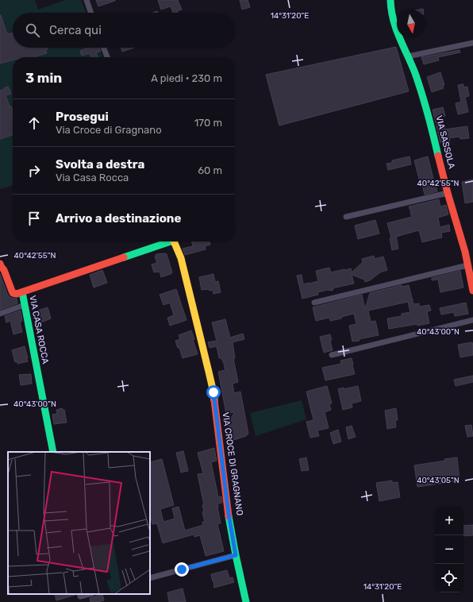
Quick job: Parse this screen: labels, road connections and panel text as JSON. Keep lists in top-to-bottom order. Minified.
{"streets":{"street":["VIA SASSOLA","VIA CASA ROCCA","VIA CROCE DI GRAGNANO"]},"north":"bottom","page":{"search":"Cerca qui","heading":["3 min","A piedi · 230 m"],"list":[["Prosegui","Via Croce di Gragnano","170 m"],["Svolta a destra","Via Casa Rocca","60 m"],"Arrivo a destinazione"],"map_buttons":["+","−"]},"coordinates":["14°31'20\"E","40°42'55\"N","40°43'00\"N","40°43'05\"N"]}
